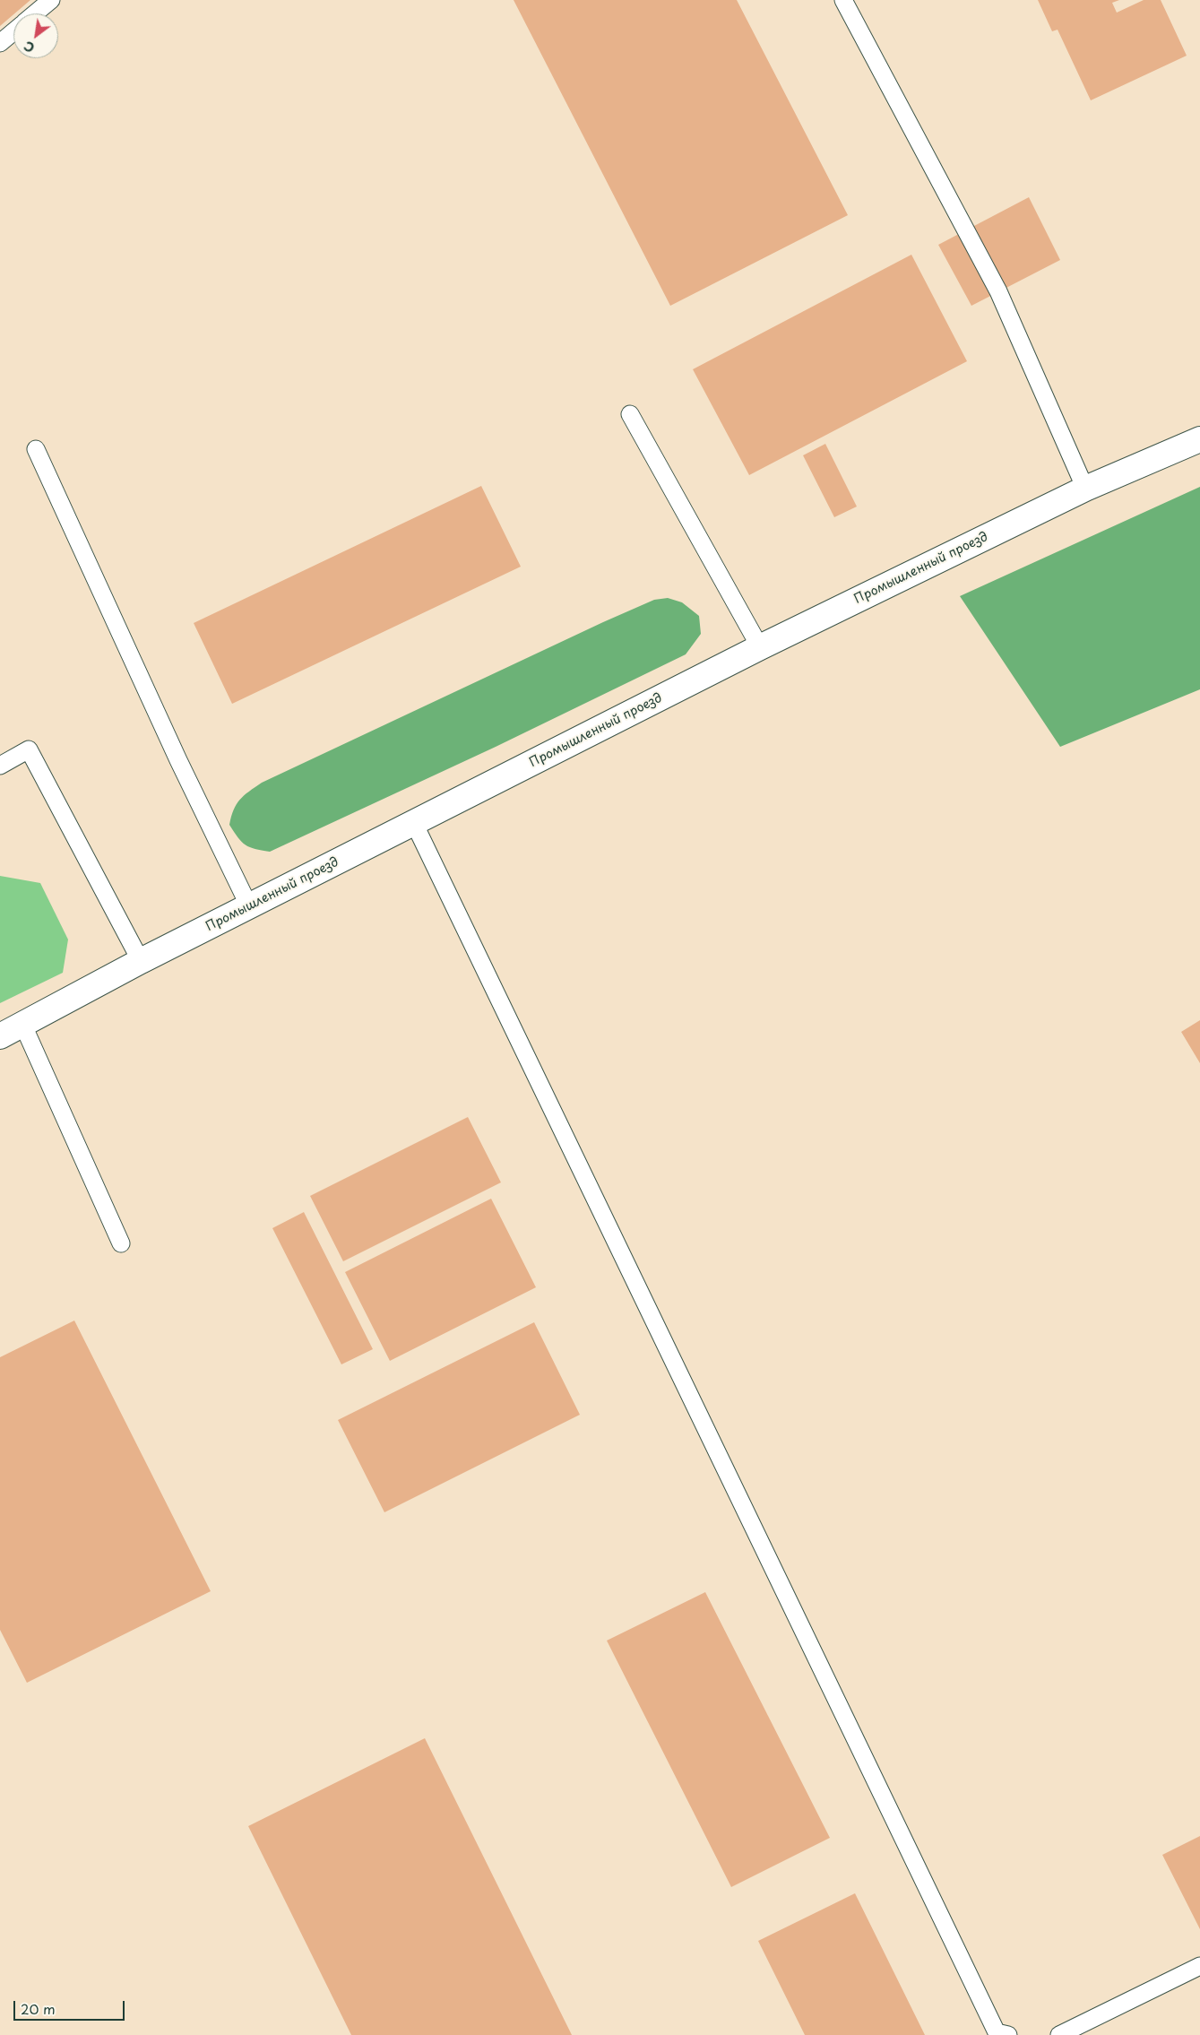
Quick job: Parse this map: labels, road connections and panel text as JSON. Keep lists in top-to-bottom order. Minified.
{"streets":{"street":["Промышленный проезд"]},"scale_bar":"20 m","north":"bottom left"}
